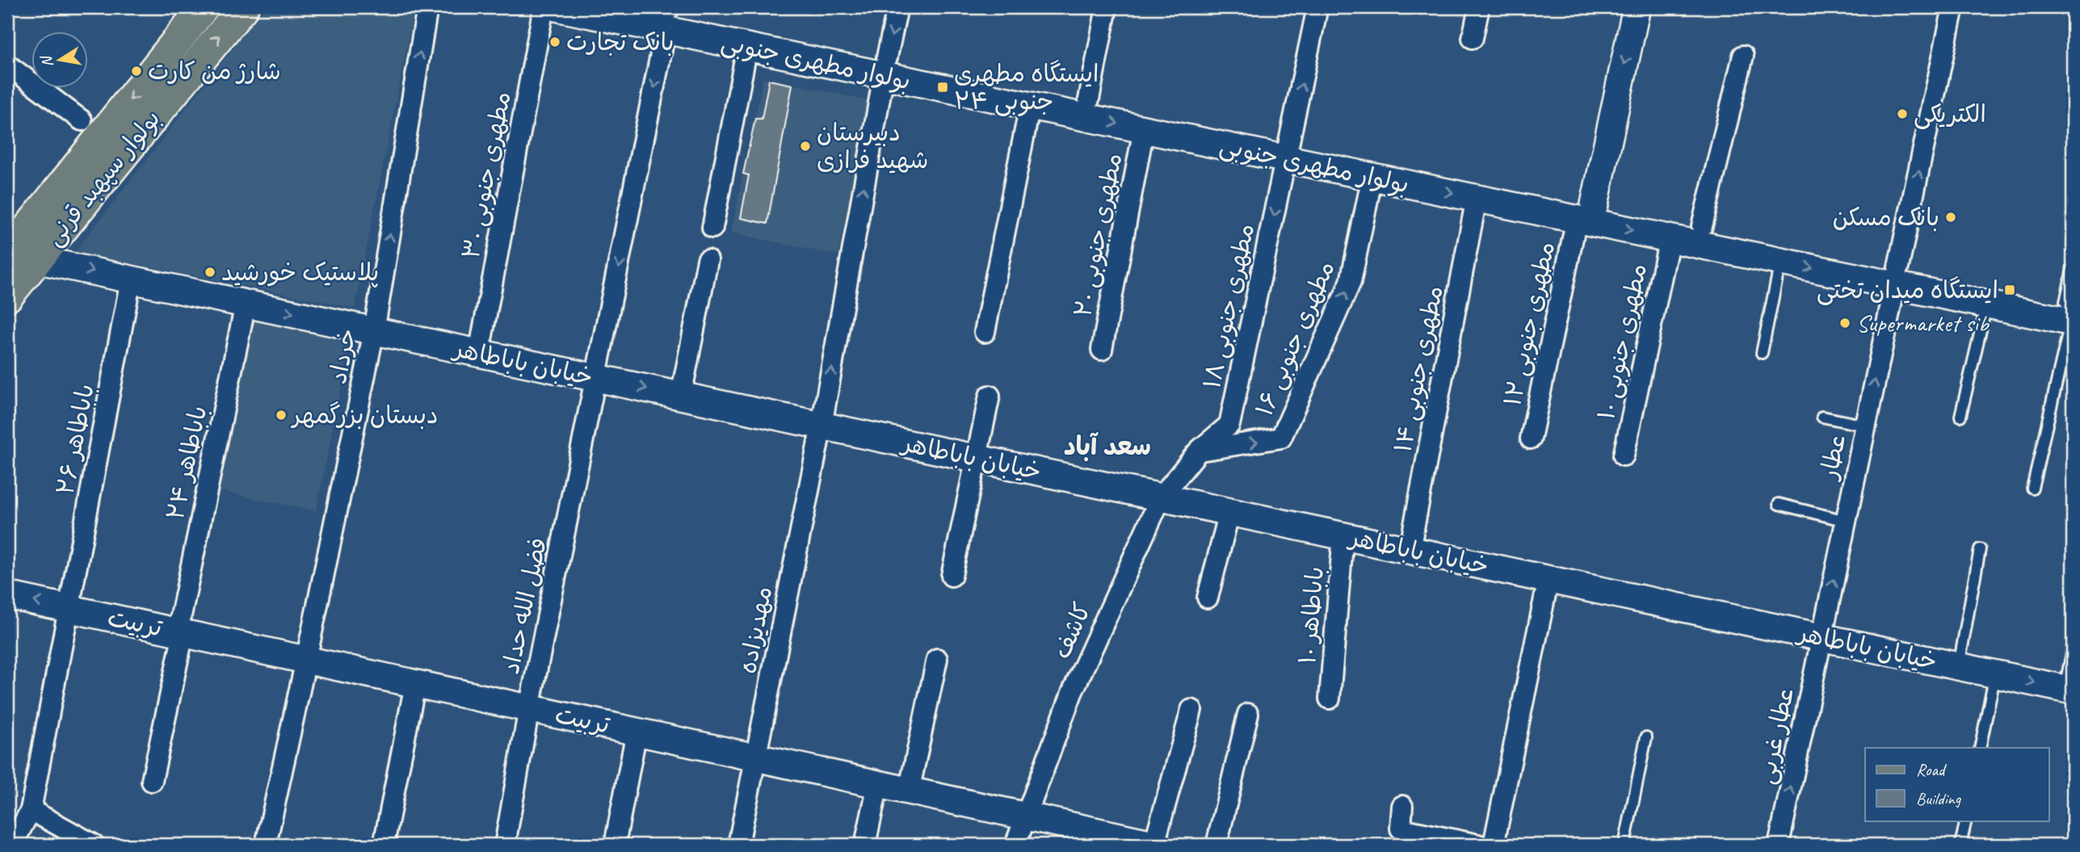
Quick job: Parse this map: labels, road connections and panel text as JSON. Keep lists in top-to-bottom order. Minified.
{"streets":{"main road":["بولوار سپهبد قرنی"],"street":["بولوار مطهری جنوبی","مطهری جنوبی ۳۰","مطهری جنوبی ۲۰","مطهری جنوبی ۱۸","مطهری جنوبی ۱۲","مطهری جنوبی ۱۶","مطهری جنوبی ۱۰","خرداد","خیابان باباطاهر","مطهری جنوبی ۱۴","باباطاهر ۲۶","عطار","باباطاهر ۲۴","فضل الله حداد","باباطاهر ۱۰","تربیت","مهدیزاده","کاشف","عطار غربی"]},"crossings":[["بولوار مطهری جنوبی","مطهری جنوبی ۲۰"],["بولوار مطهری جنوبی","مطهری جنوبی ۱۸"],["بولوار مطهری جنوبی","مطهری جنوبی ۱۲"],["بولوار مطهری جنوبی","مطهری جنوبی ۱۶"],["بولوار مطهری جنوبی","مطهری جنوبی ۱۰"],["بولوار مطهری جنوبی","مطهری جنوبی ۱۴"],["بولوار مطهری جنوبی","عطار"],["بولوار مطهری جنوبی","فضل الله حداد"],["بولوار مطهری جنوبی","مهدیزاده"],["مطهری جنوبی ۳۰","خیابان باباطاهر"],["بولوار سپهبد قرنی","خیابان باباطاهر"],["مطهری جنوبی ۱۸","مطهری جنوبی ۱۶"],["مطهری جنوبی ۱۸","کاشف"],["مطهری جنوبی ۱۶","کاشف"],["خرداد","خیابان باباطاهر"],["خرداد","تربیت"],["خیابان باباطاهر","مطهری جنوبی ۱۴"],["خیابان باباطاهر","باباطاهر ۲۶"],["خیابان باباطاهر","عطار"],["خیابان باباطاهر","باباطاهر ۲۴"],["خیابان باباطاهر","فضل الله حداد"],["خیابان باباطاهر","باباطاهر ۱۰"],["خیابان باباطاهر","مهدیزاده"],["خیابان باباطاهر","کاشف"],["خیابان باباطاهر","عطار غربی"],["باباطاهر ۲۶","تربیت"],["عطار","عطار غربی"],["باباطاهر ۲۴","تربیت"],["فضل الله حداد","تربیت"],["تربیت","مهدیزاده"],["تربیت","کاشف"]],"one_way":["مطهری جنوبی ۱۶","خرداد","عطار","عطار غربی"],"districts":["سعد آباد"],"places":{"other":["بانک تجارت","شارژ من کارت","الکتریکی","دبیرستان شهید فرازی","بانک مسکن","پلاستیک خورشید","Supermarket sib","دبستان بزرگمهر"],"transit":["ایستگاه مطهری جنوبی ۲۴","ایستگاه میدان تختی"]},"legend":["Road","Building"],"north":"left"}
